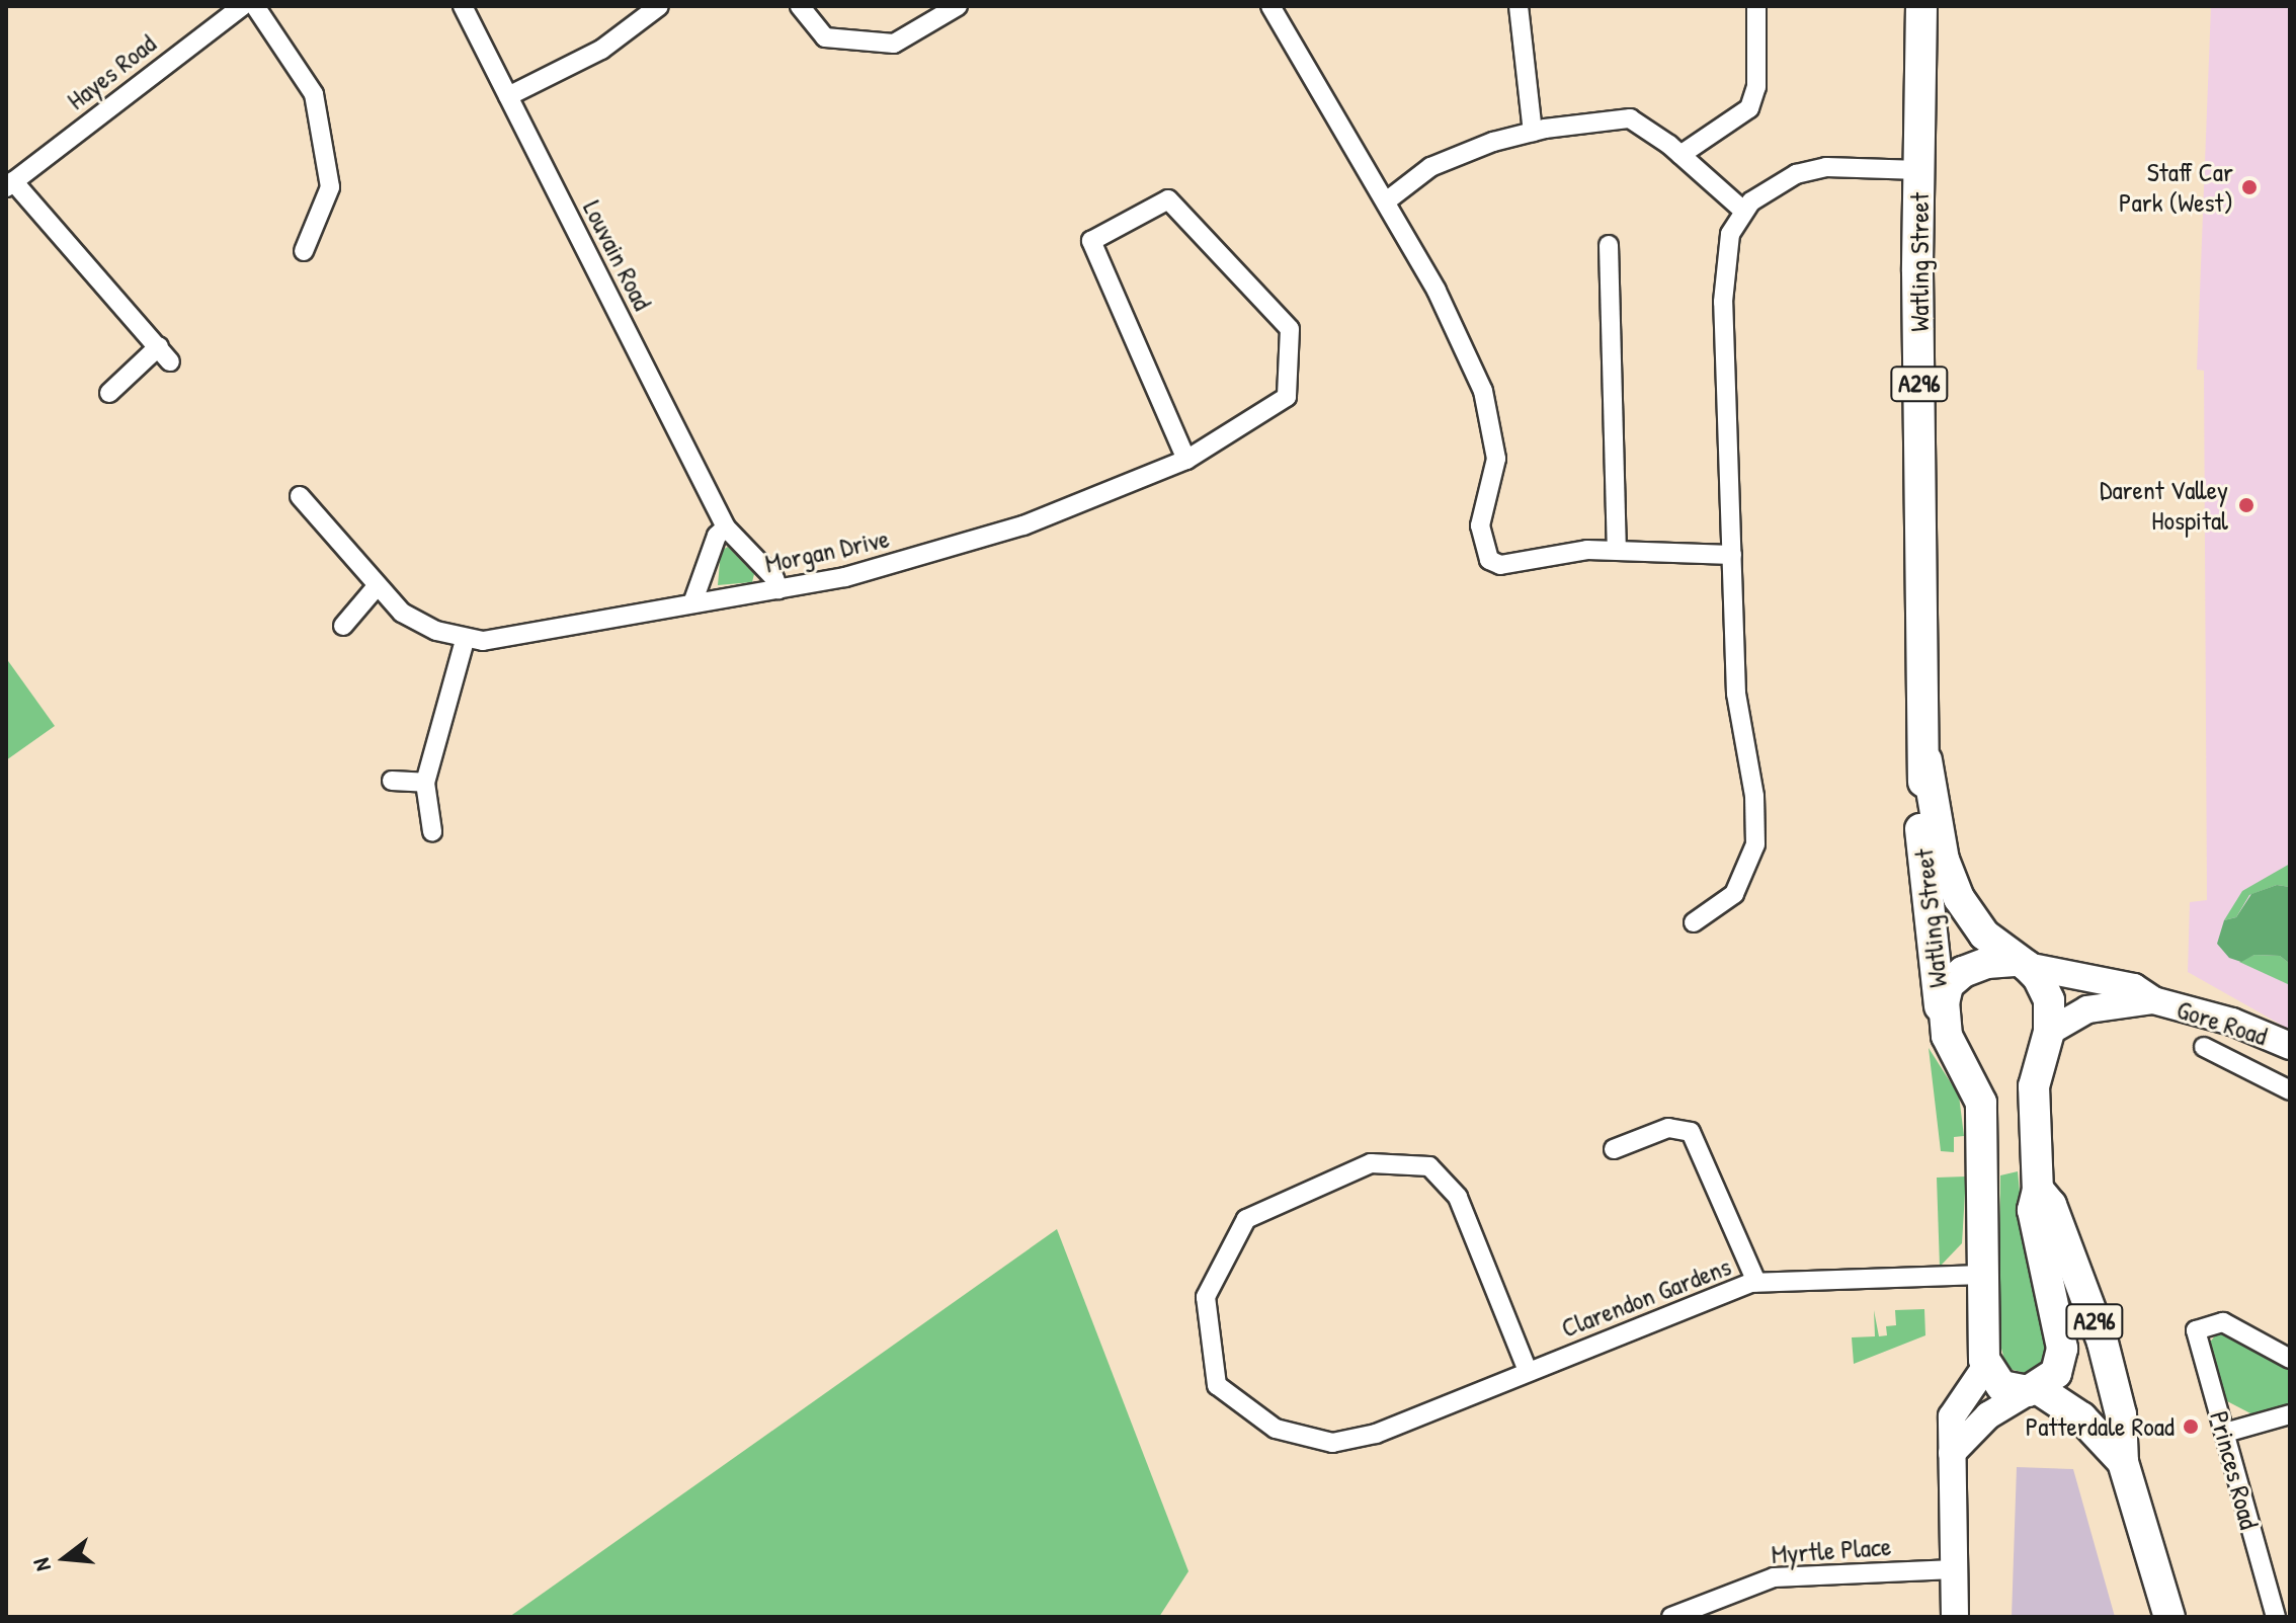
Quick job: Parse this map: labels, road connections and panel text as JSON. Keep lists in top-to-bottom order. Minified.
{"streets":{"main road":["Watling Street","A296"],"street":["Hayes Road","Louvain Road","Morgan Drive","Gore Road","Clarendon Gardens","Princes Road","Myrtle Place"]},"crossings":[["Louvain Road","Morgan Drive"],["Watling Street","Gore Road"]],"places":["Staff Car Park (West)","Darent Valley Hospital","Patterdale Road"],"north":"left"}
